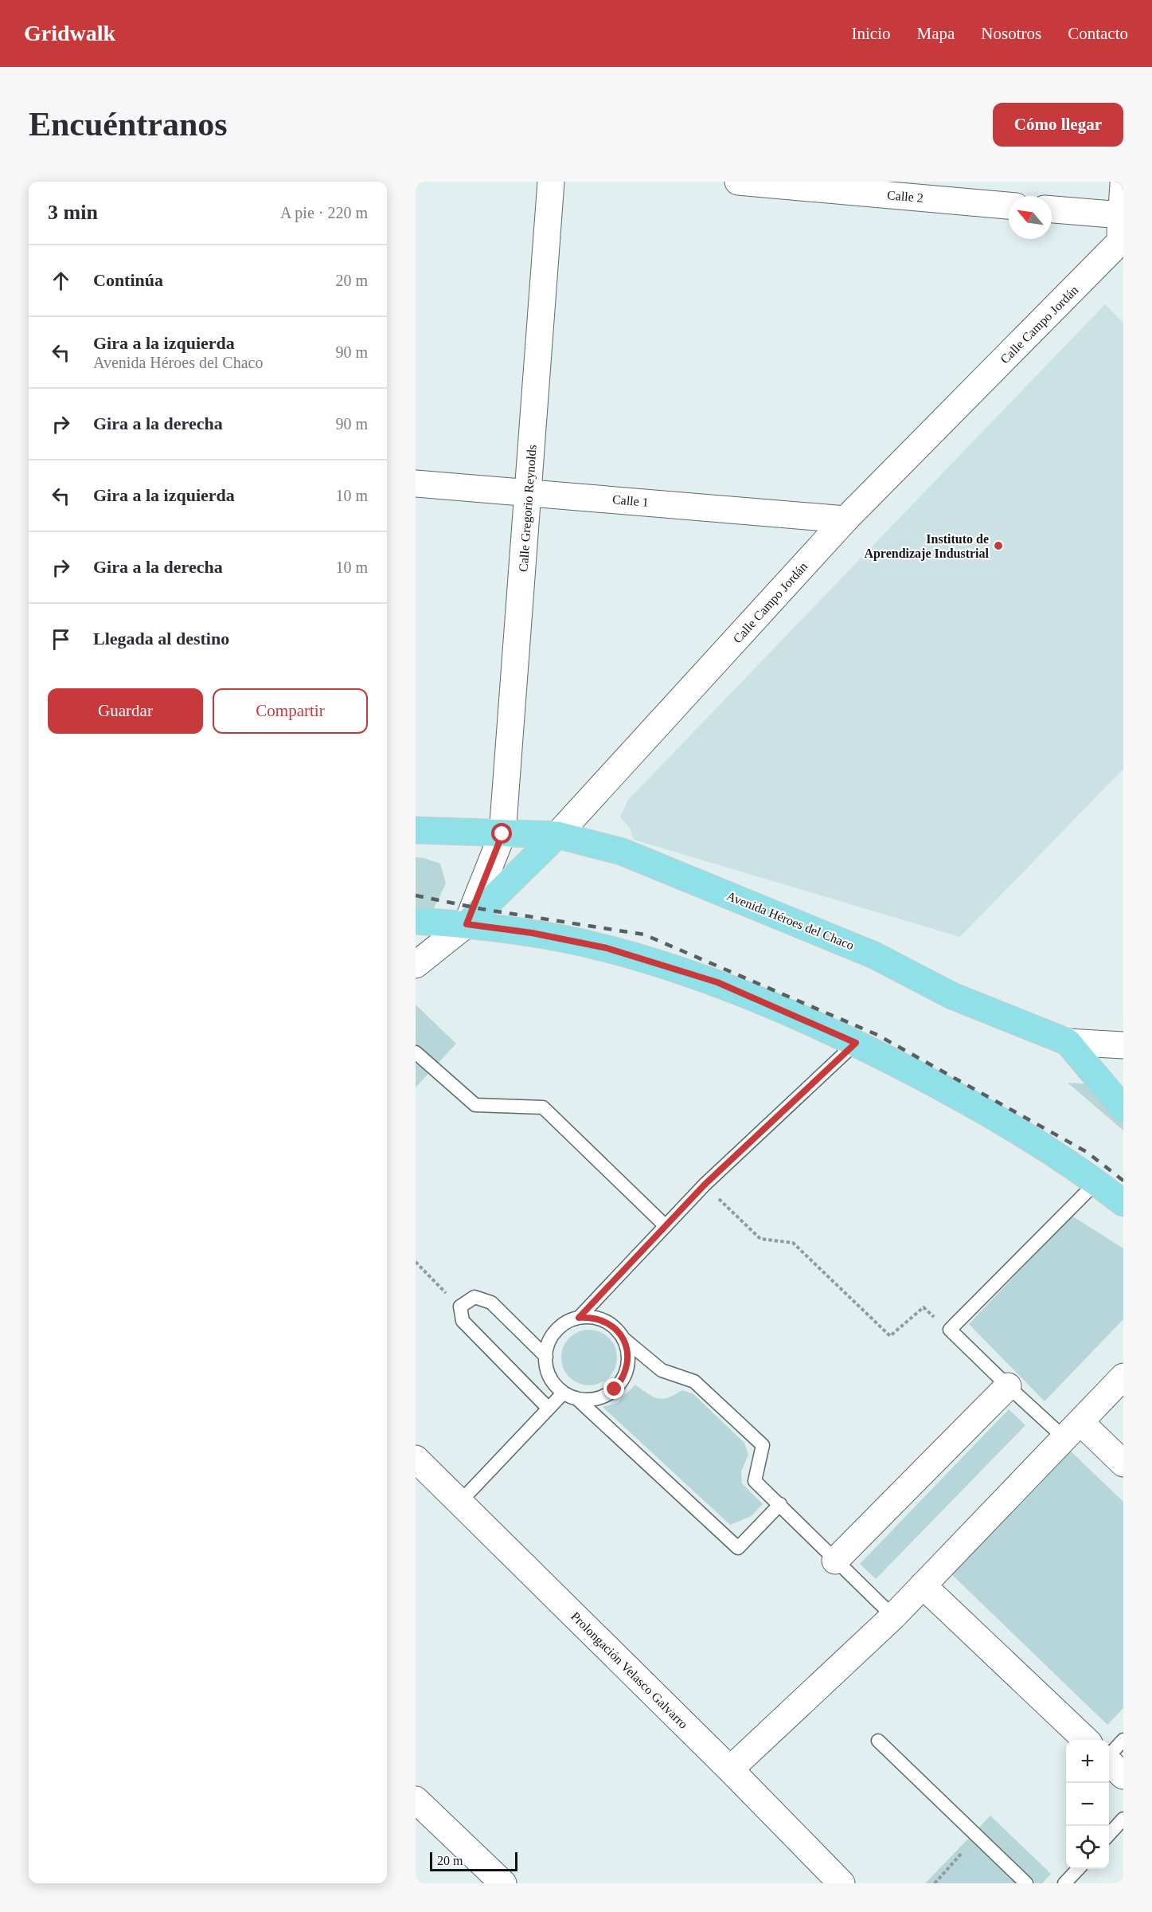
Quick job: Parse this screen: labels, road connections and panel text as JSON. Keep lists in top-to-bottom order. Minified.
{"streets":{"main road":["Calle Campo Jordán","Avenida Héroes del Chaco"],"street":["Calle 2","Calle 1","Calle Gregorio Reynolds","Prolongación Velasco Galvarro"]},"crossings":[["Calle Campo Jordán","Calle 1"],["Calle Campo Jordán","Calle Gregorio Reynolds"],["Calle Campo Jordán","Avenida Héroes del Chaco"],["Calle 1","Calle Gregorio Reynolds"],["Calle Gregorio Reynolds","Avenida Héroes del Chaco"]],"places":["Instituto de Aprendizaje Industrial"],"scale_bar":"20 m","north":"top left","page":{"header":"Gridwalk","nav":["Inicio","Mapa","Nosotros","Contacto"],"buttons":["Cómo llegar",["Guardar","Compartir"]],"title":"Encuéntranos","heading":["3 min","A pie · 220 m"],"list":[["Continúa","20 m"],["Gira a la izquierda","Avenida Héroes del Chaco","90 m"],["Gira a la derecha","90 m"],["Gira a la izquierda","10 m"],["Gira a la derecha","10 m"],"Llegada al destino"],"map_buttons":["+","−"],"scale":"20 m"}}
